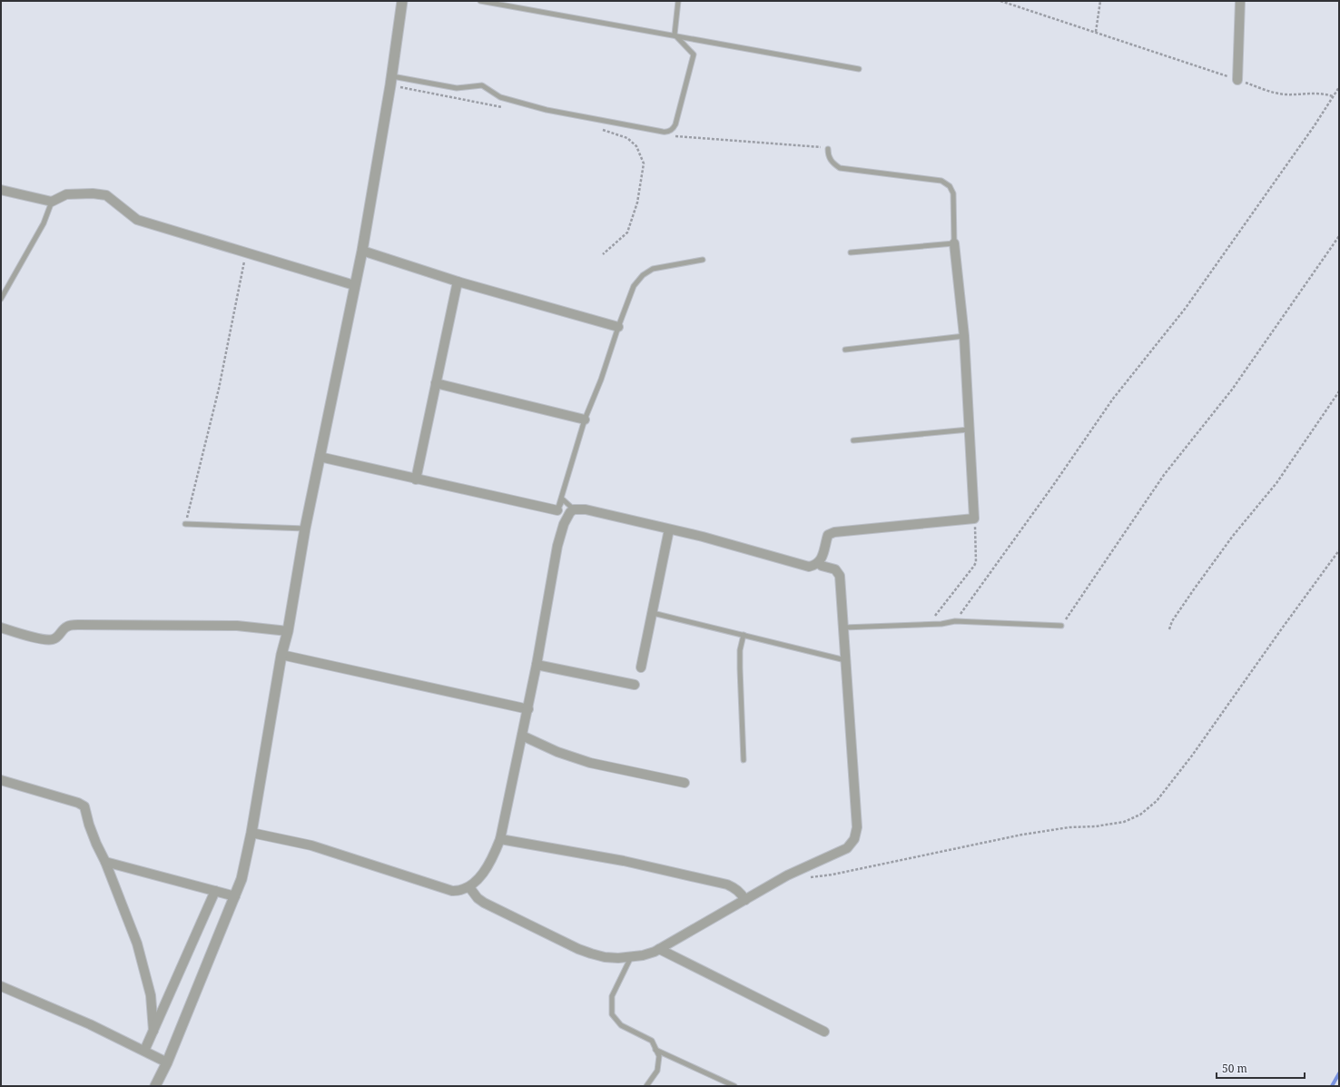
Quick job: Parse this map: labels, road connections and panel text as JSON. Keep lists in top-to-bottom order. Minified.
{"scale_bar":"50 m"}
